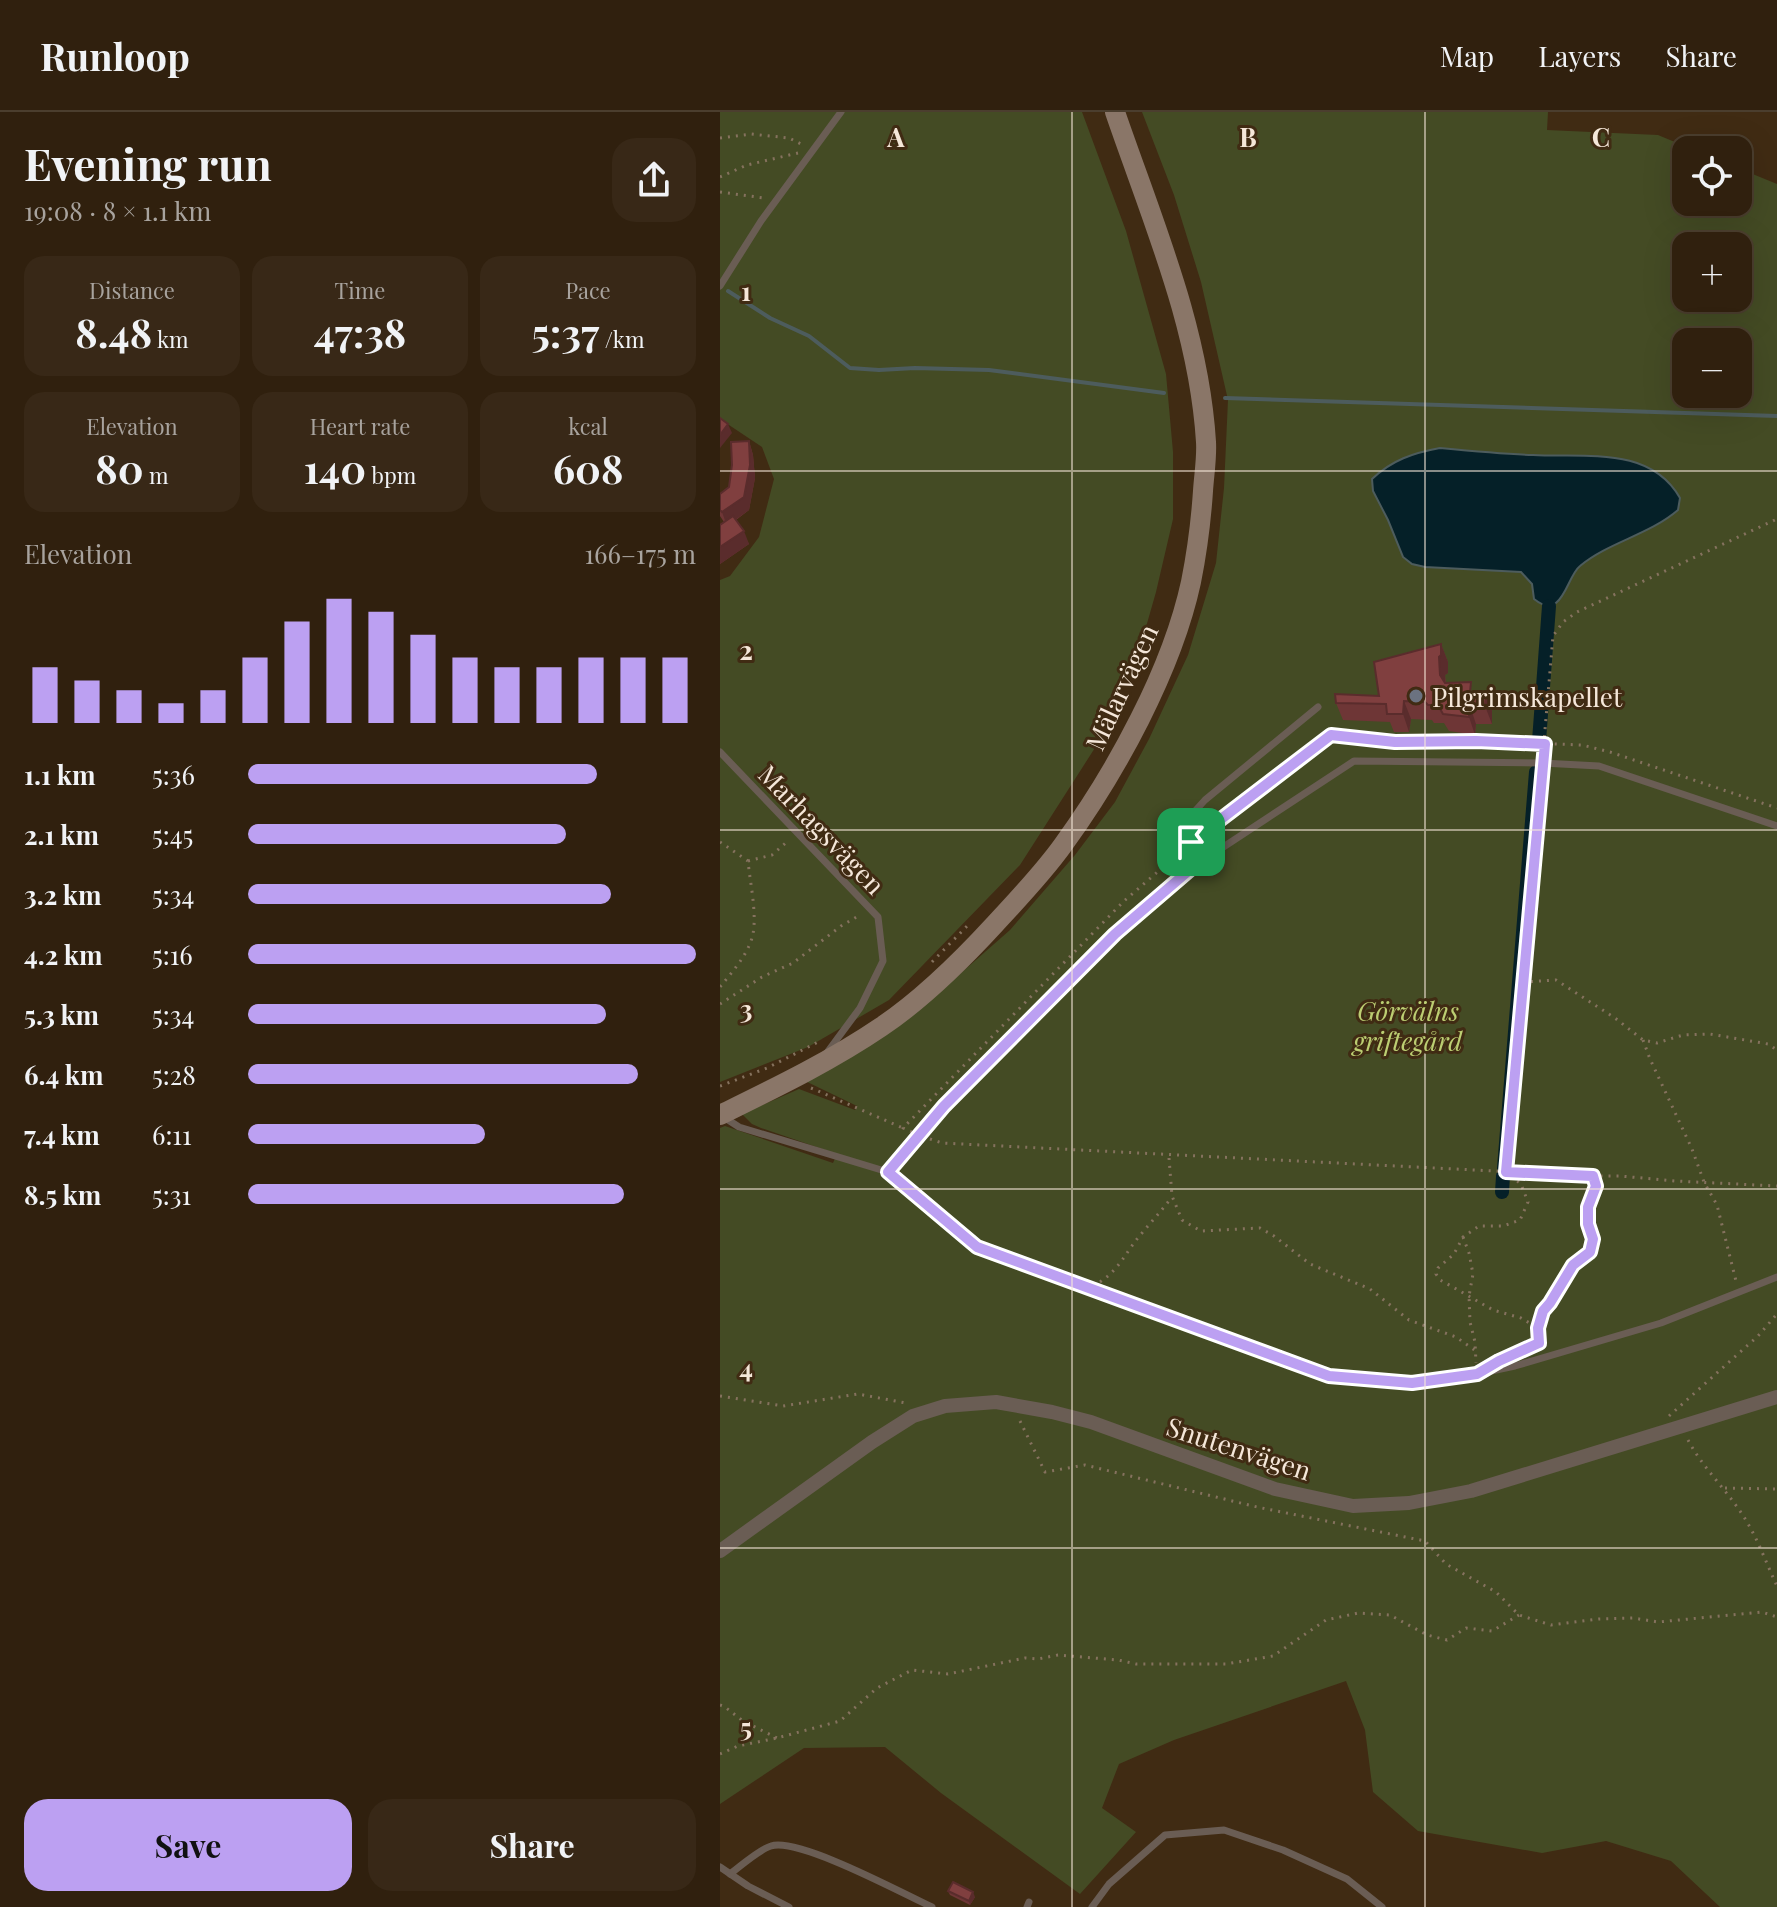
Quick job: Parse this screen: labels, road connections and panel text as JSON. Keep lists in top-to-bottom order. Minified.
{"streets":{"street":["Mälarvägen","Snutenvägen"],"lane":["Marhagsvägen"]},"crossings":[["Mälarvägen","Marhagsvägen"]],"parks":["Görvälns griftegård"],"places":["Pilgrimskapellet"],"page":{"header":"Runloop","nav":["Map","Layers","Share"],"heading":["Evening run","19:08 · 8 × 1.1 km"],"map_buttons":["+","−"],"stats":[["Distance","8.48 km"],["Time","47:38"],["Pace","5:37 /km"],["Elevation","80 m"],["Heart rate","140 bpm"],["kcal","608"]],"chart":["Elevation","166–175 m"],"list":[{"name":"1.1 km","note":"5:36"},{"name":"2.1 km","note":"5:45"},{"name":"3.2 km","note":"5:34"},{"name":"4.2 km","note":"5:16"},{"name":"5.3 km","note":"5:34"},{"name":"6.4 km","note":"5:28"},{"name":"7.4 km","note":"6:11"},{"name":"8.5 km","note":"5:31"}],"buttons":["Save","Share"]},"grid":{"columns":["A","B","C"],"rows":["1","2","3","4","5"]}}
